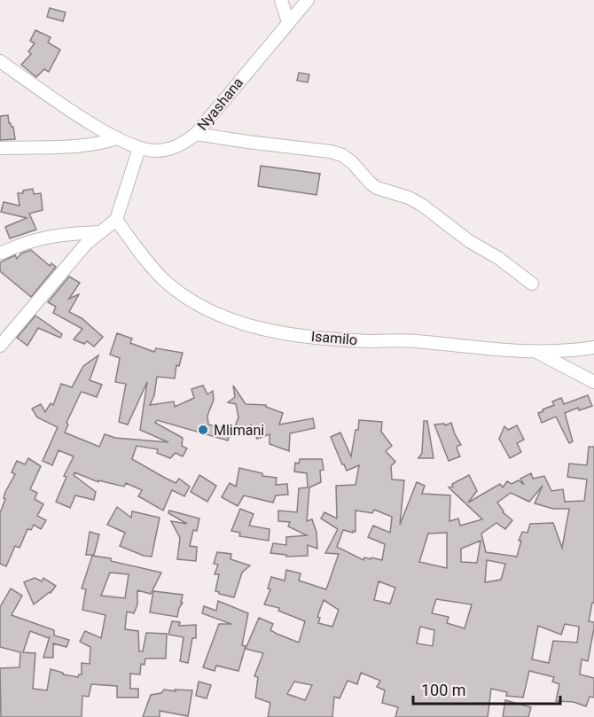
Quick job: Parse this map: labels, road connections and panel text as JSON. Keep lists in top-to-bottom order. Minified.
{"streets":{"street":["Nyashana","Isamilo"]},"places":["Mlimani"],"scale_bar":"100 m"}
